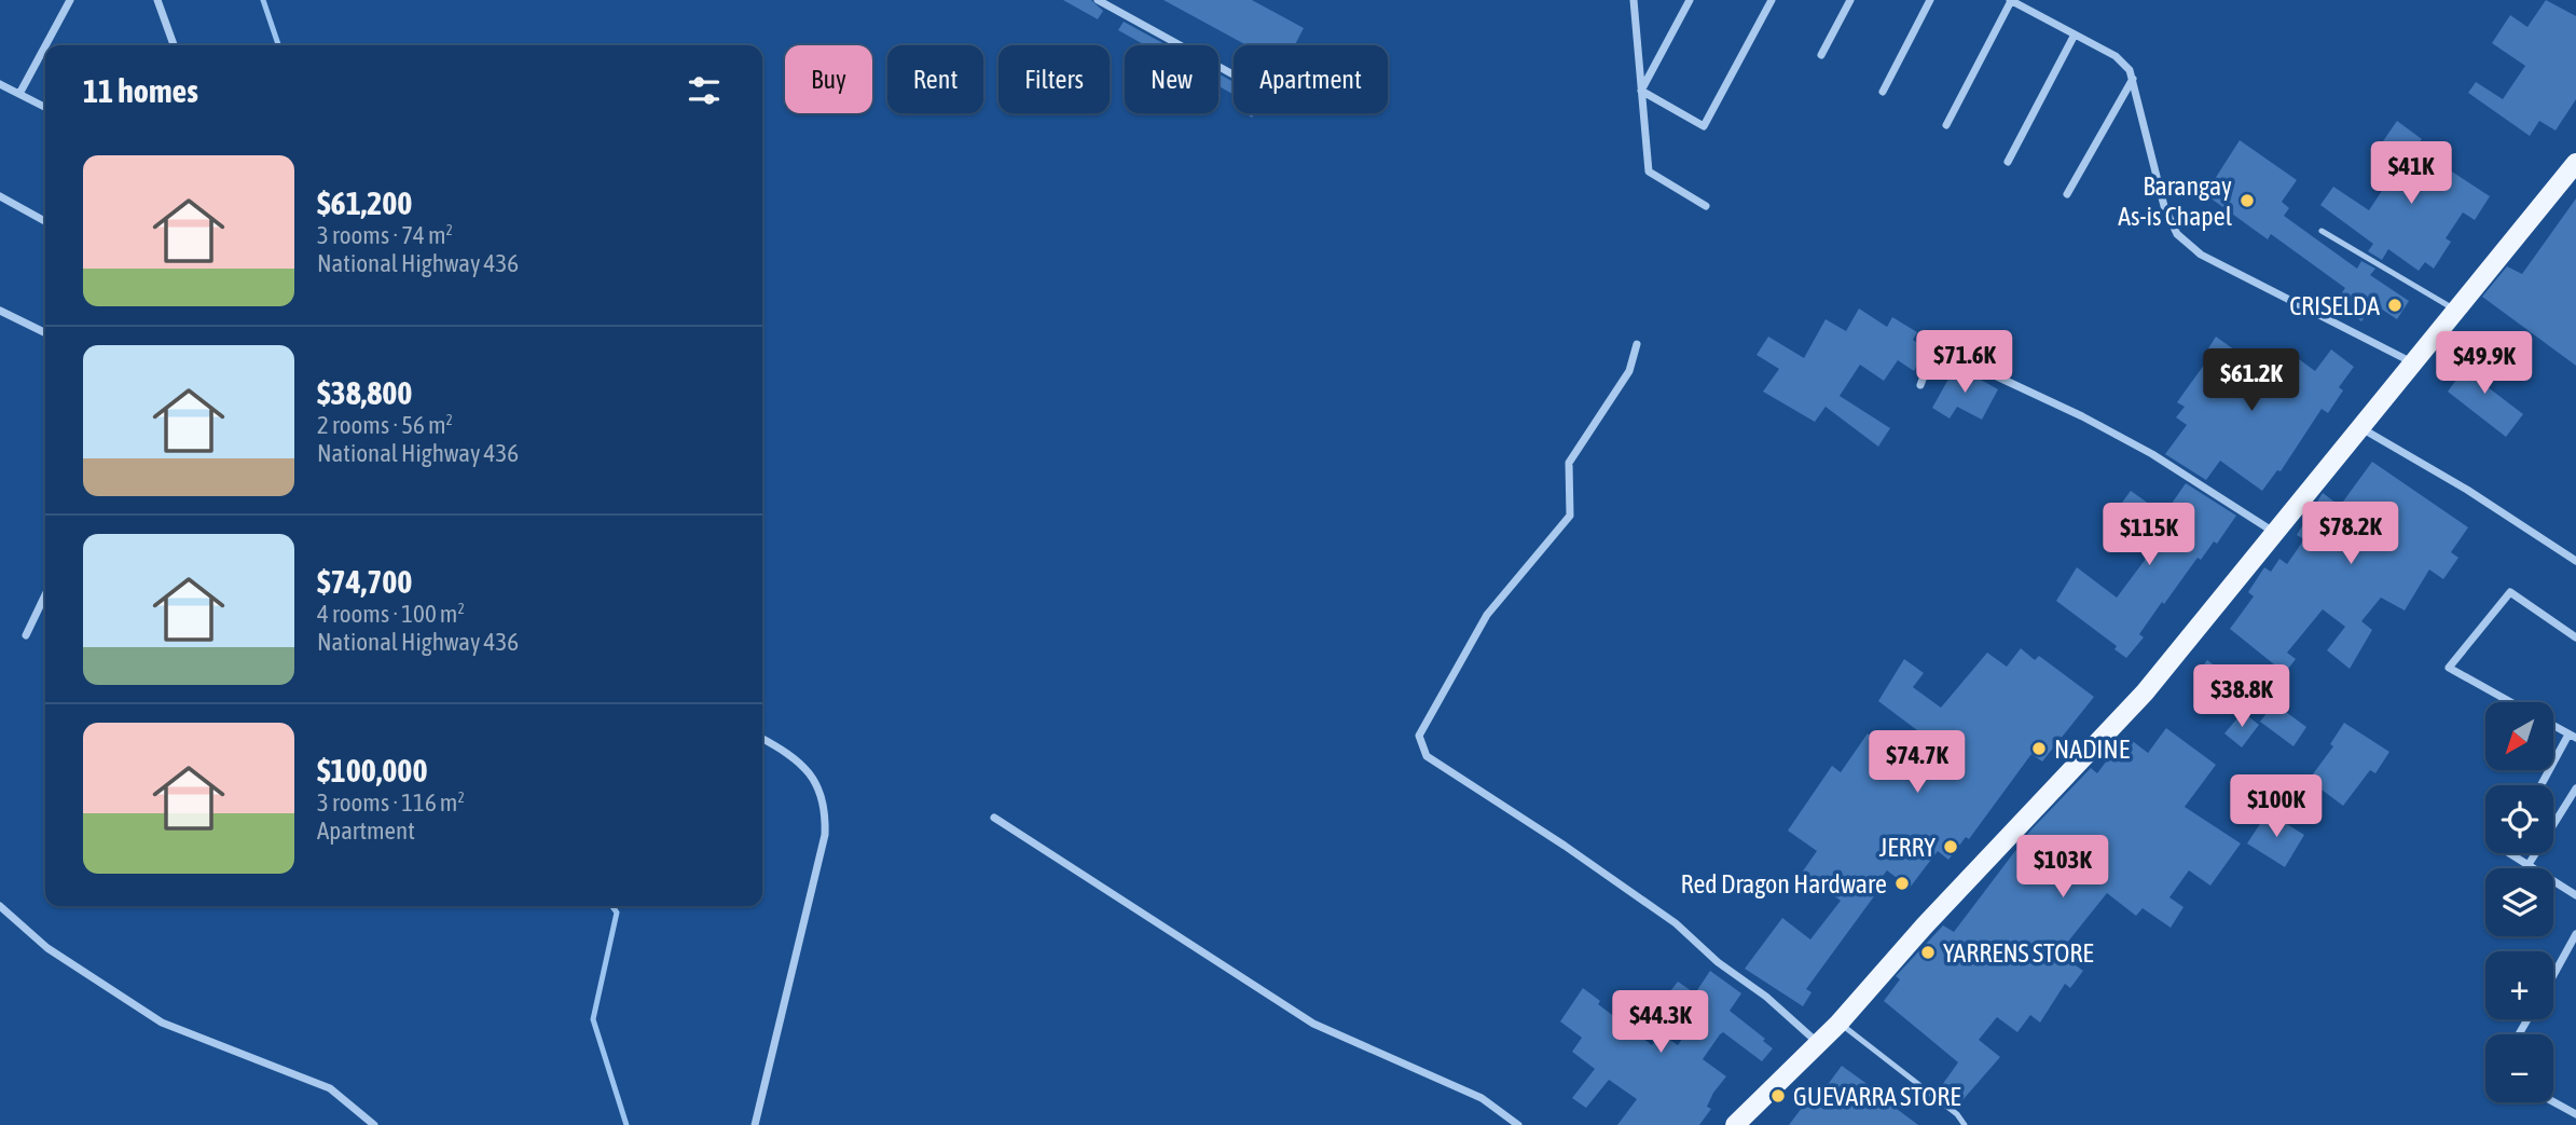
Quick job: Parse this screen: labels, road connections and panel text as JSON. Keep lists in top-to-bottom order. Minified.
{"places":["Barangay As-is Chapel","CRISELDA","NADINE","JERRY","Red Dragon Hardware","YARRENS STORE","GUEVARRA STORE"],"north":"bottom left","page":{"chip":["Buy","Rent","Filters","New","Apartment"],"heading":"11 homes","list":[{"name":"$61,200","note":"3 rooms · 74 m² · National Highway 436"},{"name":"$38,800","note":"2 rooms · 56 m² · National Highway 436"},{"name":"$74,700","note":"4 rooms · 100 m² · National Highway 436"},{"name":"$100,000","note":"3 rooms · 116 m² · Apartment"}],"price":["$41K","$71.6K","$49.9K","$61.2K","$78.2K","$115K","$38.8K","$74.7K","$100K","$103K","$44.3K"],"map_buttons":["+","−"]}}
